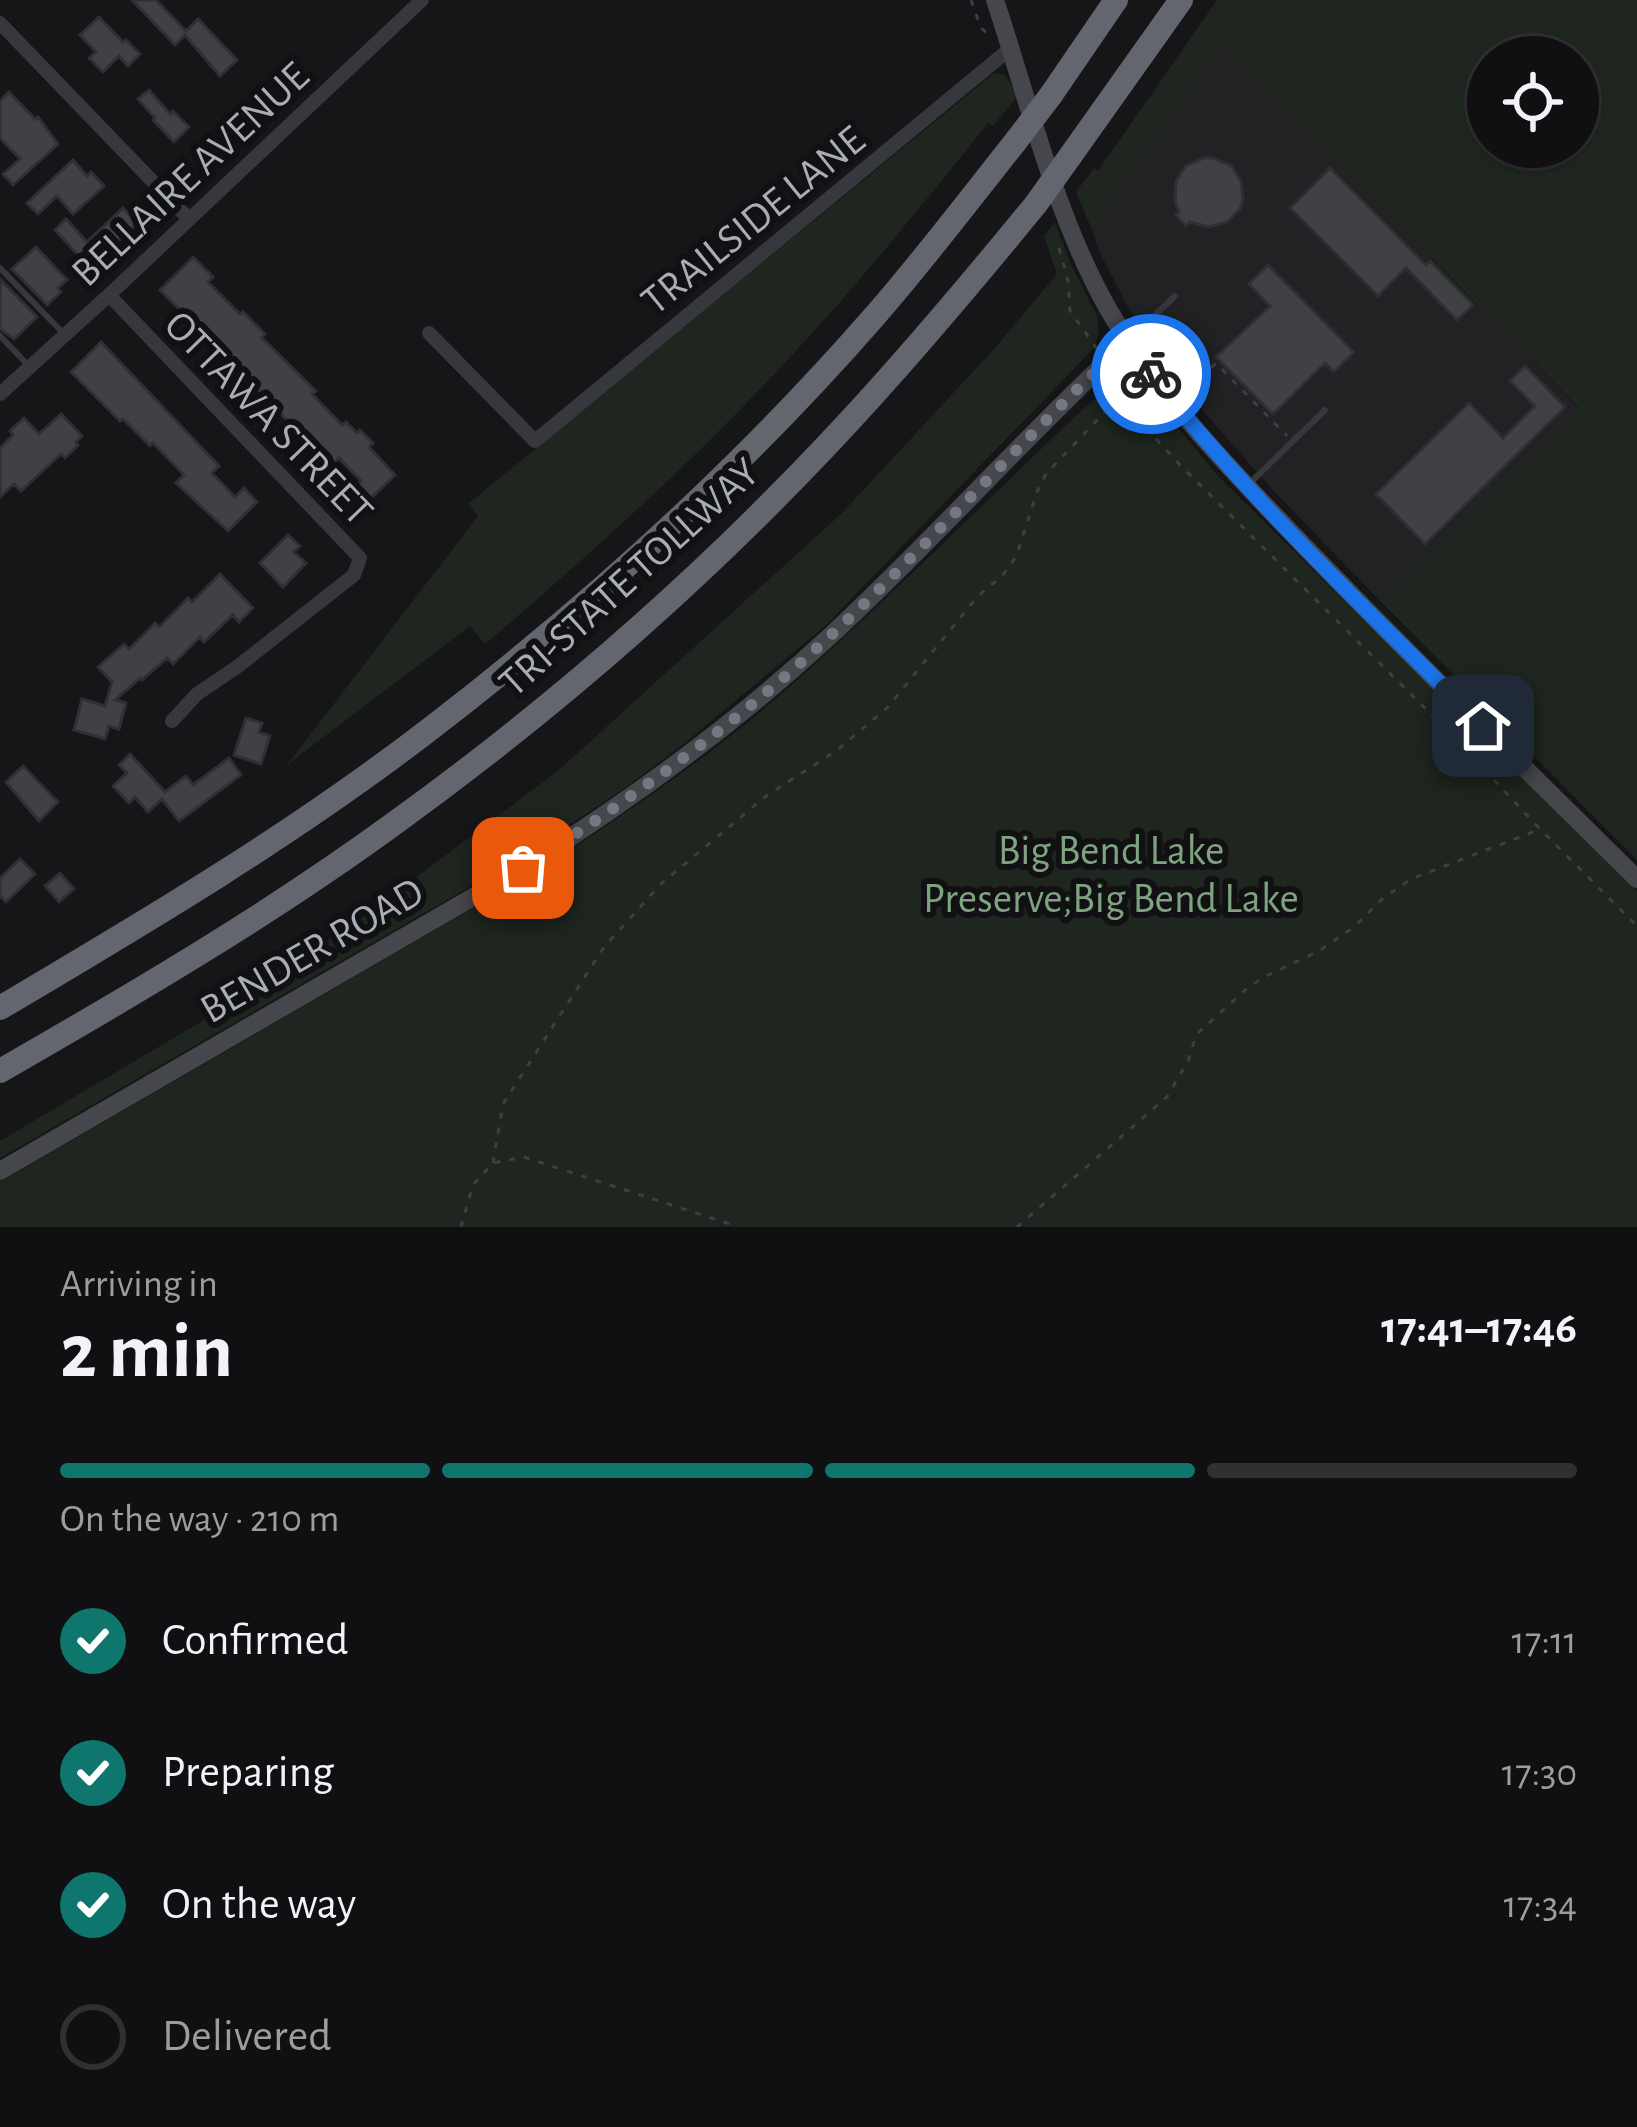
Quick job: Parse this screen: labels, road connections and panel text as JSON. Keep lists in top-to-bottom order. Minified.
{"streets":{"highway":["TRI-STATE TOLLWAY"],"street":["BELLAIRE AVENUE","TRAILSIDE LANE","OTTAWA STREET","BENDER ROAD"]},"crossings":[["BELLAIRE AVENUE","OTTAWA STREET"]],"parks":["Big Bend Lake Preserve;Big Bend Lake"],"page":{"heading":["2 min","Arriving in","17:41–17:46"],"bar":"On the way · 210 m","list":[["Confirmed","17:11"],["Preparing","17:30"],["On the way","17:34"],"Delivered"]}}
